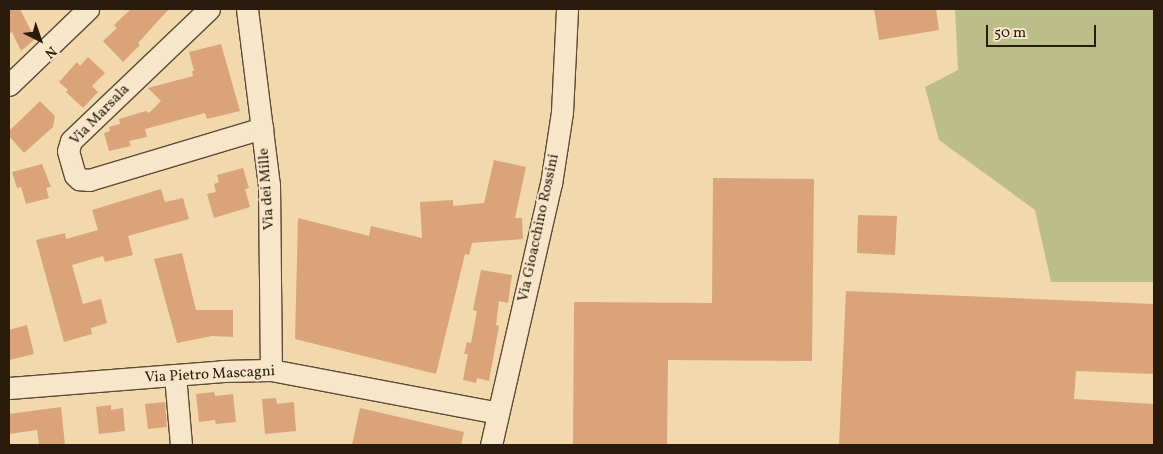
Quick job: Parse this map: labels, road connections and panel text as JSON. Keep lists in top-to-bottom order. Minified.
{"streets":{"street":["Via Marsala","Via dei Mille","Via Gioacchino Rossini","Via Pietro Mascagni"]},"crossings":[["Via Marsala","Via dei Mille"],["Via dei Mille","Via Pietro Mascagni"],["Via Gioacchino Rossini","Via Pietro Mascagni"]],"scale_bar":"50 m","north":"bottom right"}
